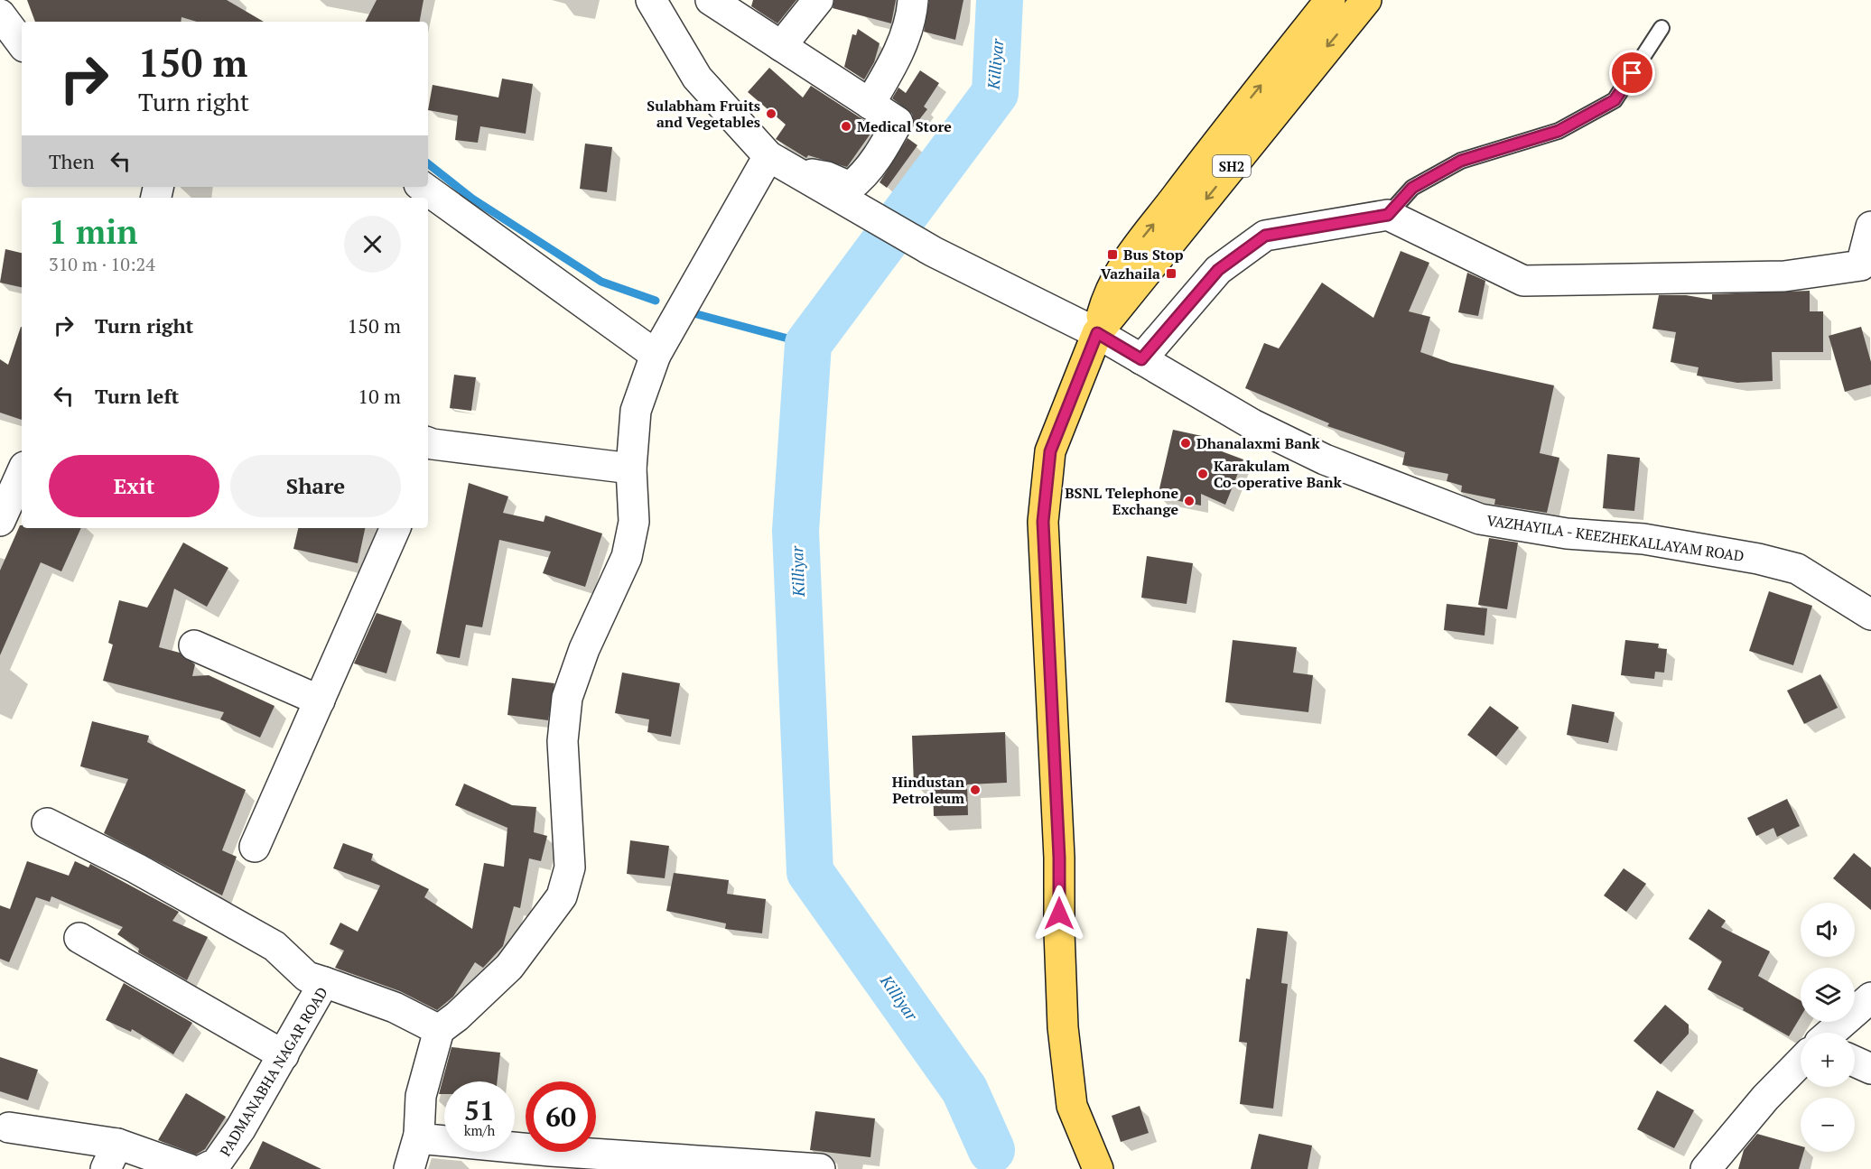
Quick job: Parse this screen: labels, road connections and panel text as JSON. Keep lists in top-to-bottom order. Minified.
{"streets":{"main road":["SH2"],"street":["VAZHAYILA - KEEZHEKALLAYAM ROAD","PADMANABHA NAGAR ROAD"]},"crossings":[["SH2","VAZHAYILA - KEEZHEKALLAYAM ROAD"]],"water":["Killiyar"],"places":{"other":["Sulabham Fruits and Vegetables","Medical Store","Dhanalaxmi Bank","Karakulam Co-operative Bank","BSNL Telephone Exchange","Hindustan Petroleum"],"transit":["Bus Stop","Vazhaila"]},"page":{"turn":["150 m","Turn right"],"then":"Then","heading":["1 min","310 m · 10:24"],"list":[{"name":"Turn right","value":"150 m"},{"name":"Turn left","value":"10 m"}],"buttons":["Exit","Share"],"map_buttons":["+","−"],"speed":"51 km/h","limit":"60"}}
